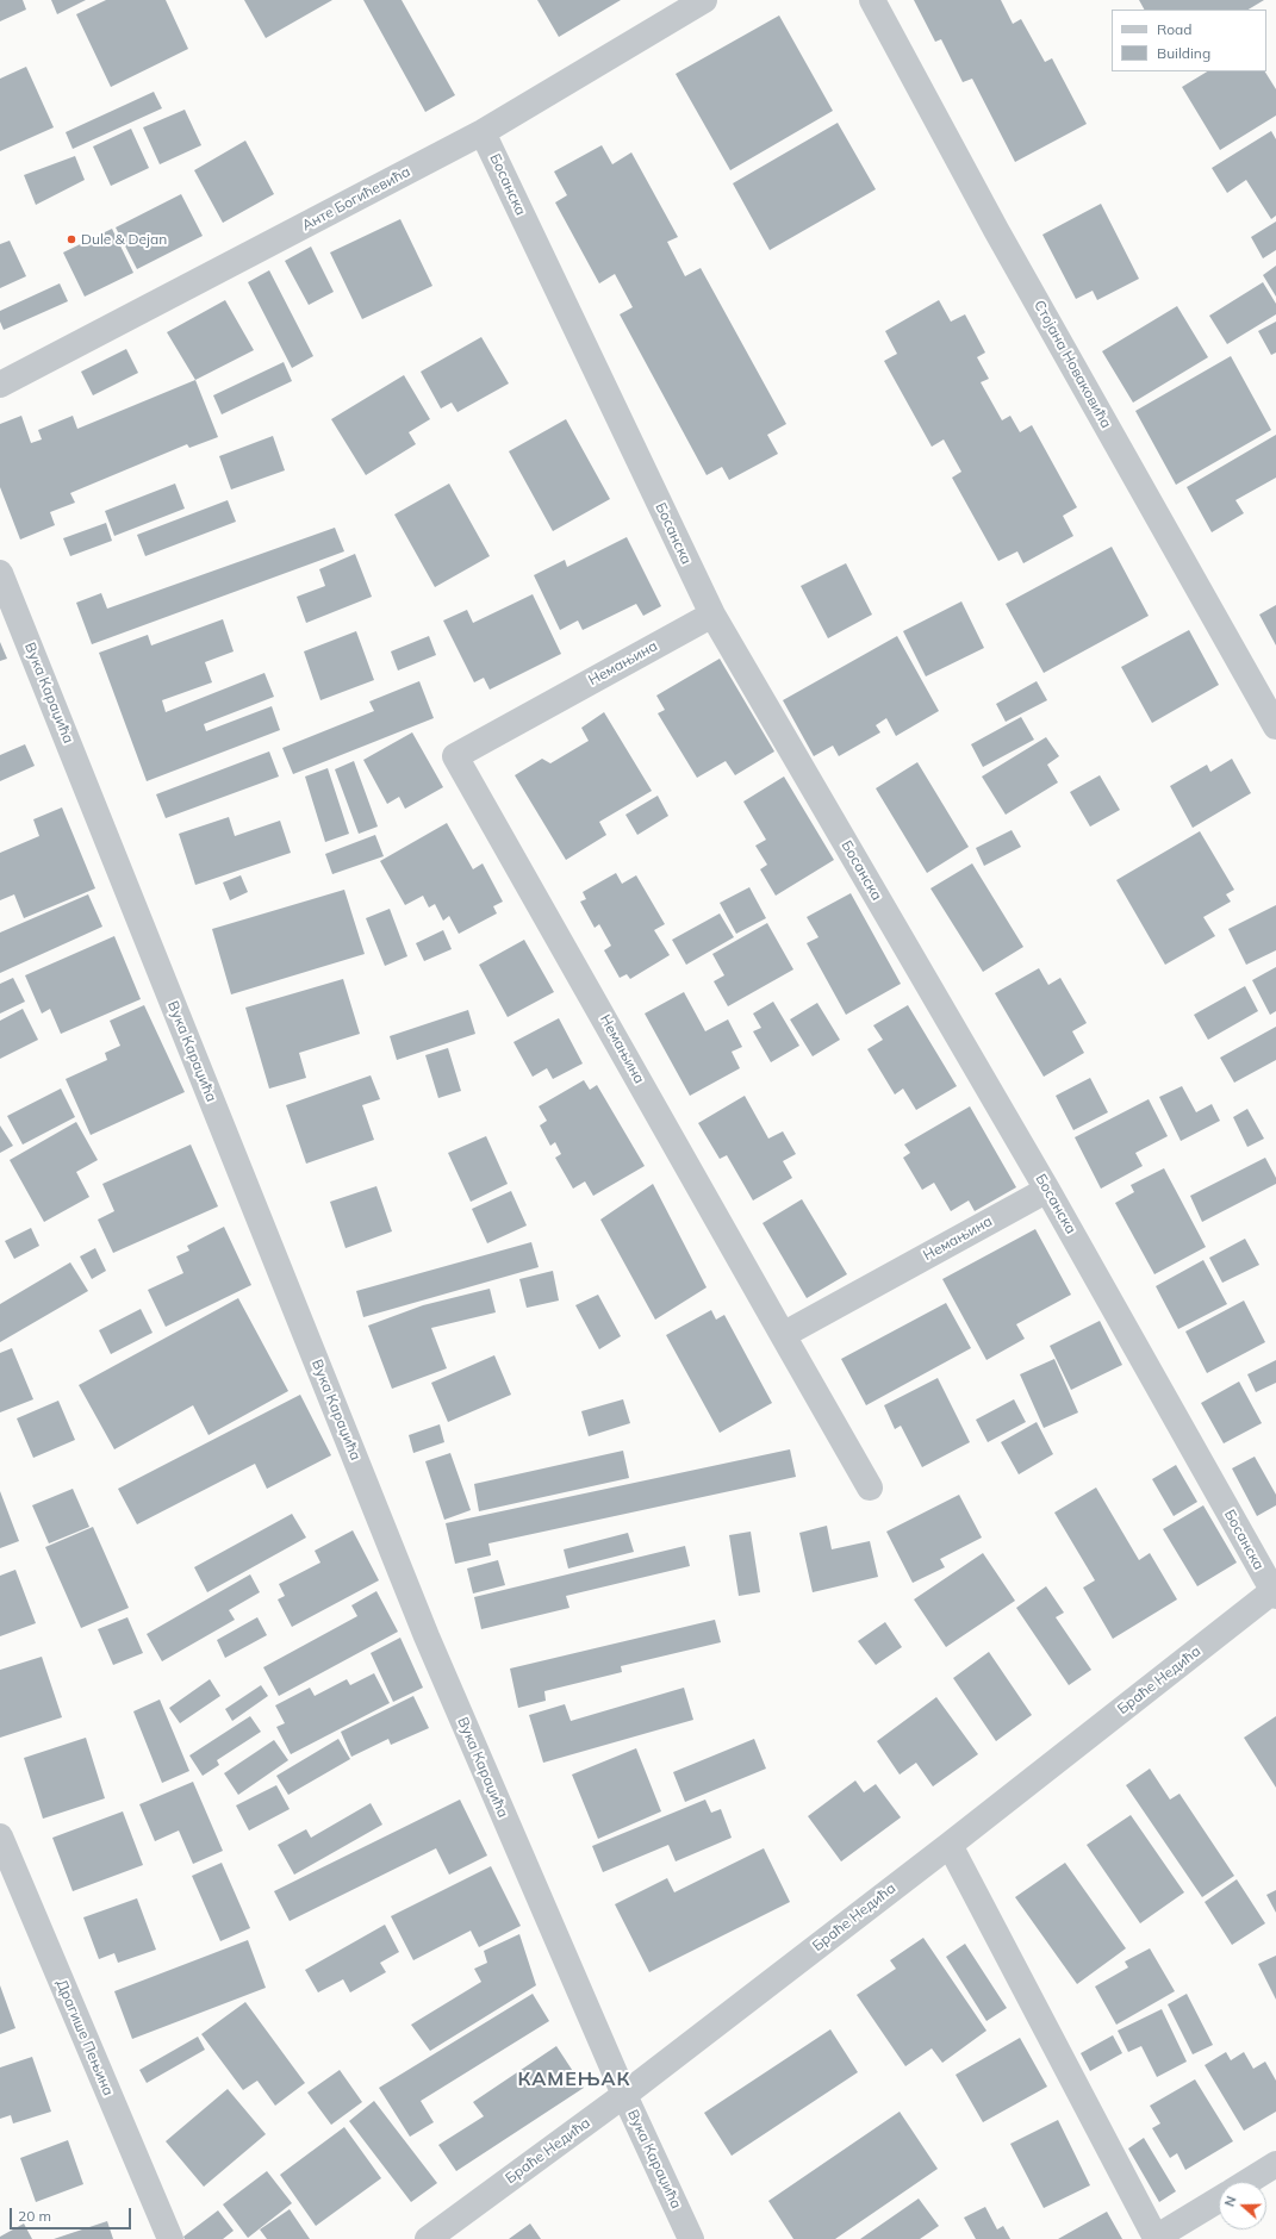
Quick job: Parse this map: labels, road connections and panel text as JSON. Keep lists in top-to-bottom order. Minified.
{"streets":{"street":["Босанска","Анте Богићевића","Стојана Новаковића","Немањина","Вука Караџића","Браће Недића","Драгише Пењина"]},"crossings":[["Босанска","Анте Богићевића"],["Босанска","Немањина"],["Босанска","Браће Недића"],["Вука Караџића","Браће Недића"]],"districts":["КАМЕЊАК"],"places":["Dule & Dejan"],"legend":["Road","Building"],"scale_bar":"20 m","north":"left"}
